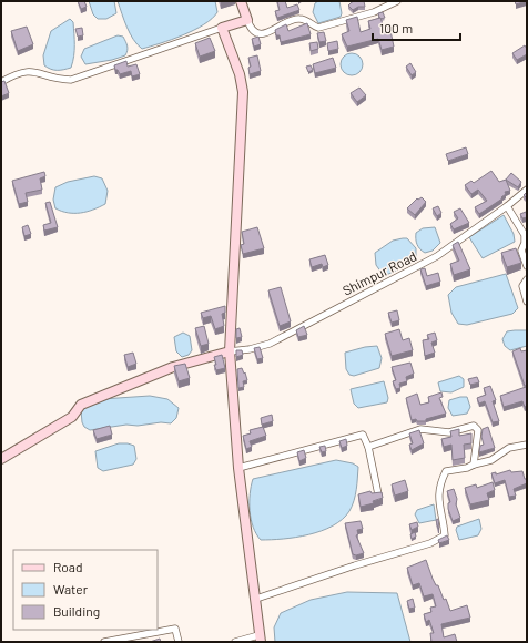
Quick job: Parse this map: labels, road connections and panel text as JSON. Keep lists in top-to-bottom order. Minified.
{"streets":{"street":["Shimpur Road"]},"legend":["Road","Water","Building"],"scale_bar":"100 m"}
